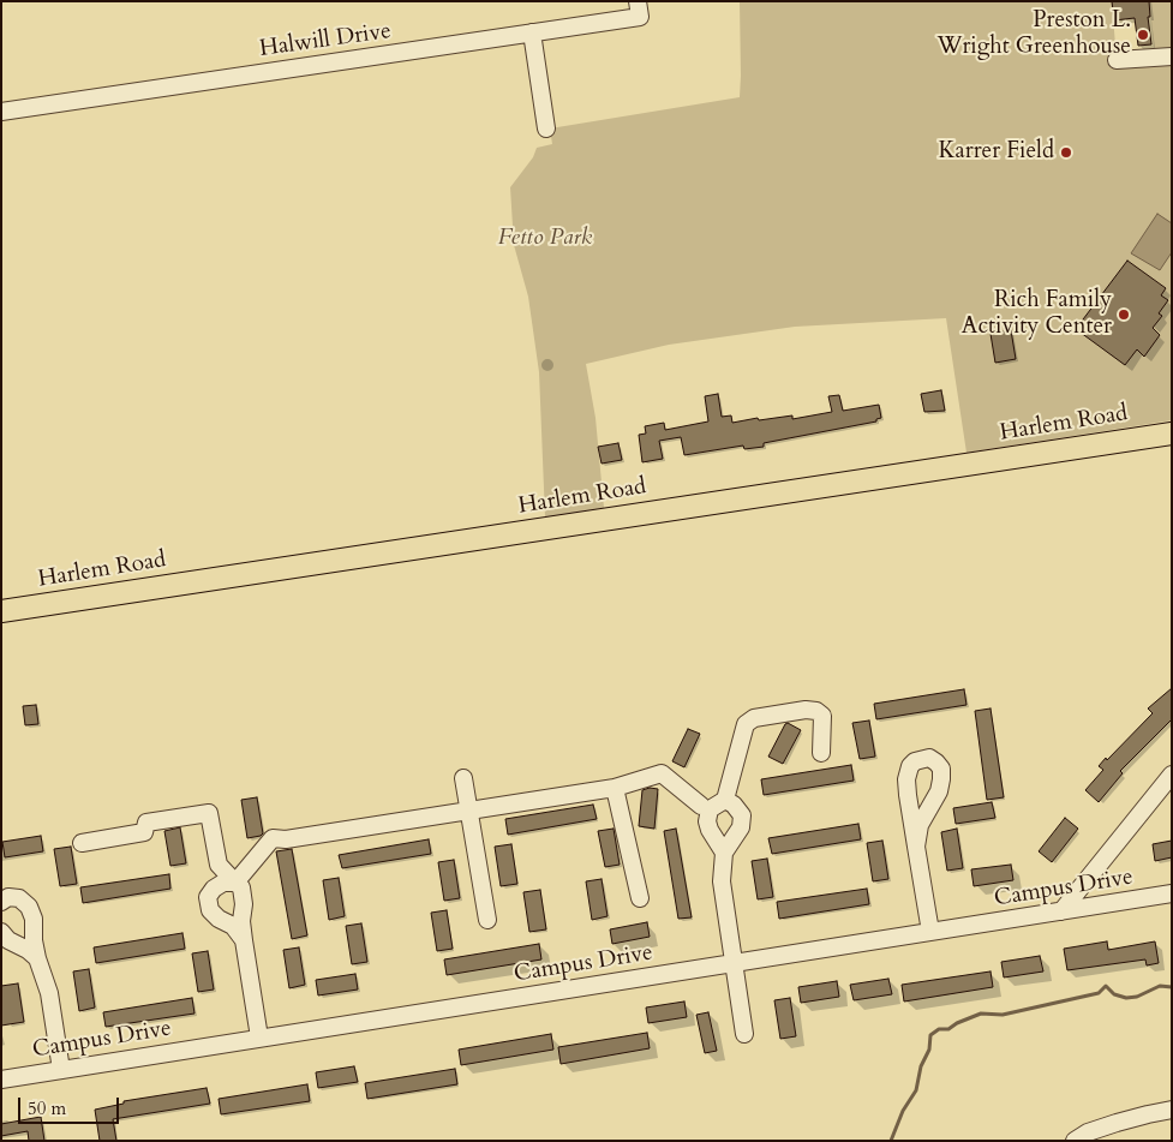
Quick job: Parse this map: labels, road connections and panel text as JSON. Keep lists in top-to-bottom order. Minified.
{"streets":{"main road":["Harlem Road"],"street":["Halwill Drive","Campus Drive"]},"parks":["Fetto Park"],"places":["Preston L. Wright Greenhouse","Karrer Field","Rich Family Activity Center"],"scale_bar":"50 m"}
